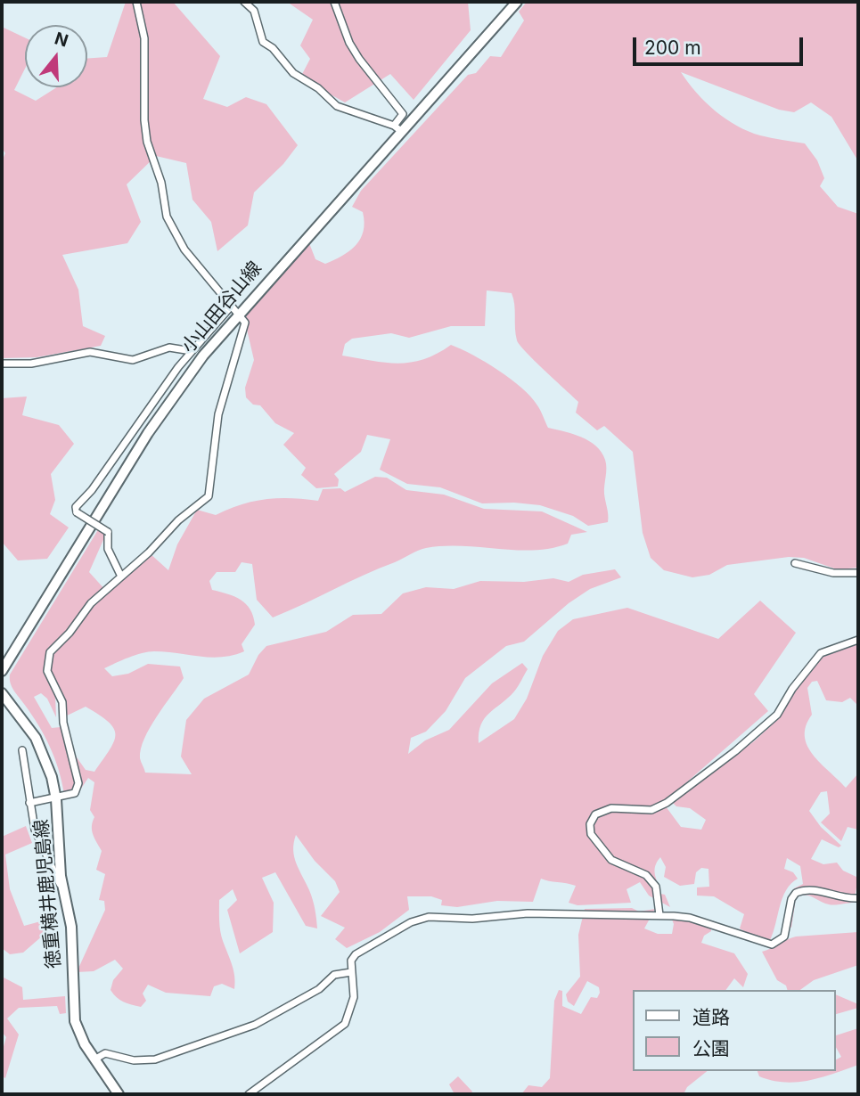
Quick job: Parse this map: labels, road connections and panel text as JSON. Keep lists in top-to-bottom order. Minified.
{"streets":{"main road":["小山田谷山線","徳重横井鹿児島線"]},"legend":["道路","公園"],"scale_bar":"200 m","north":"top"}
